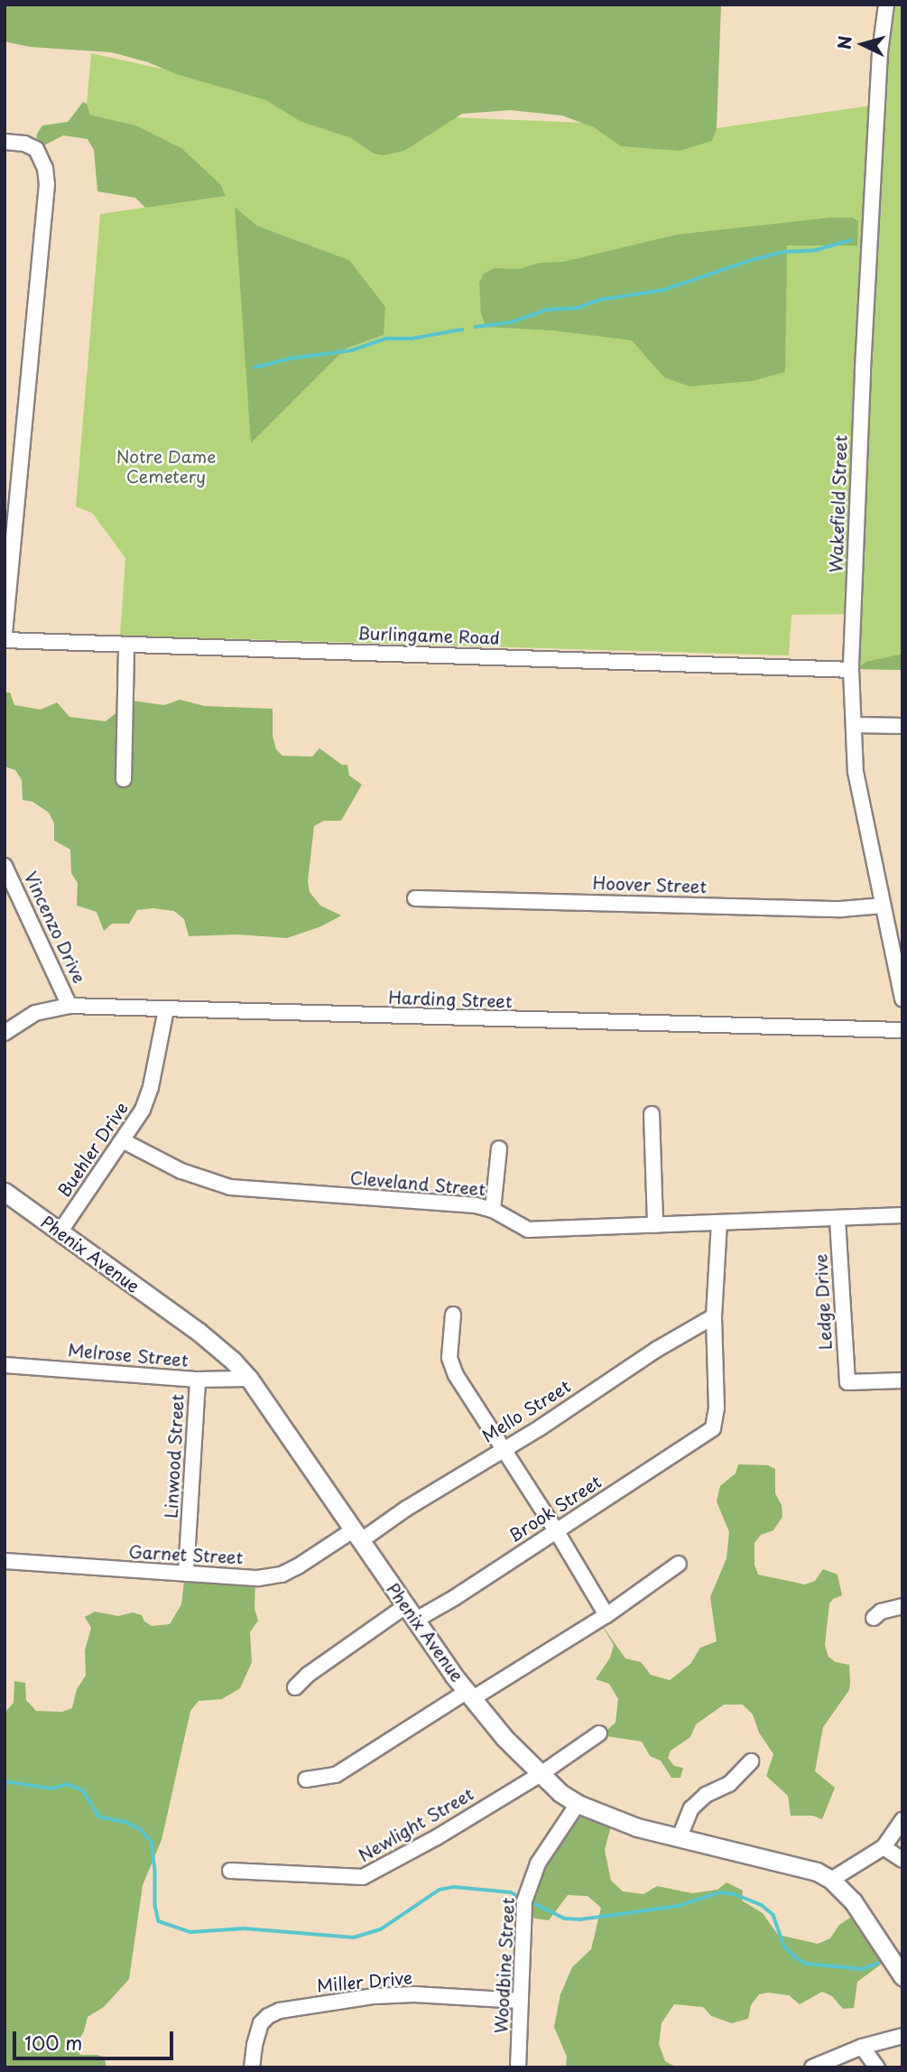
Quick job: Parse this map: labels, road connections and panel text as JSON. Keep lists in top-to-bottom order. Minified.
{"streets":{"main road":["Phenix Avenue"],"street":["Wakefield Street","Burlingame Road","Hoover Street","Vincenzo Drive","Harding Street","Buehler Drive","Cleveland Street","Ledge Drive","Melrose Street","Mello Street","Linwood Street","Brook Street","Garnet Street","Newlight Street","Woodbine Street","Miller Drive"]},"crossings":[["Wakefield Street","Burlingame Road"],["Wakefield Street","Hoover Street"],["Vincenzo Drive","Harding Street"],["Harding Street","Buehler Drive"],["Buehler Drive","Cleveland Street"],["Buehler Drive","Phenix Avenue"],["Cleveland Street","Ledge Drive"],["Phenix Avenue","Melrose Street"],["Phenix Avenue","Mello Street"],["Phenix Avenue","Brook Street"],["Phenix Avenue","Garnet Street"],["Phenix Avenue","Newlight Street"],["Phenix Avenue","Woodbine Street"],["Melrose Street","Linwood Street"],["Mello Street","Brook Street"],["Mello Street","Garnet Street"],["Linwood Street","Garnet Street"],["Woodbine Street","Miller Drive"]],"parks":["Notre Dame Cemetery"],"scale_bar":"100 m","north":"left"}
